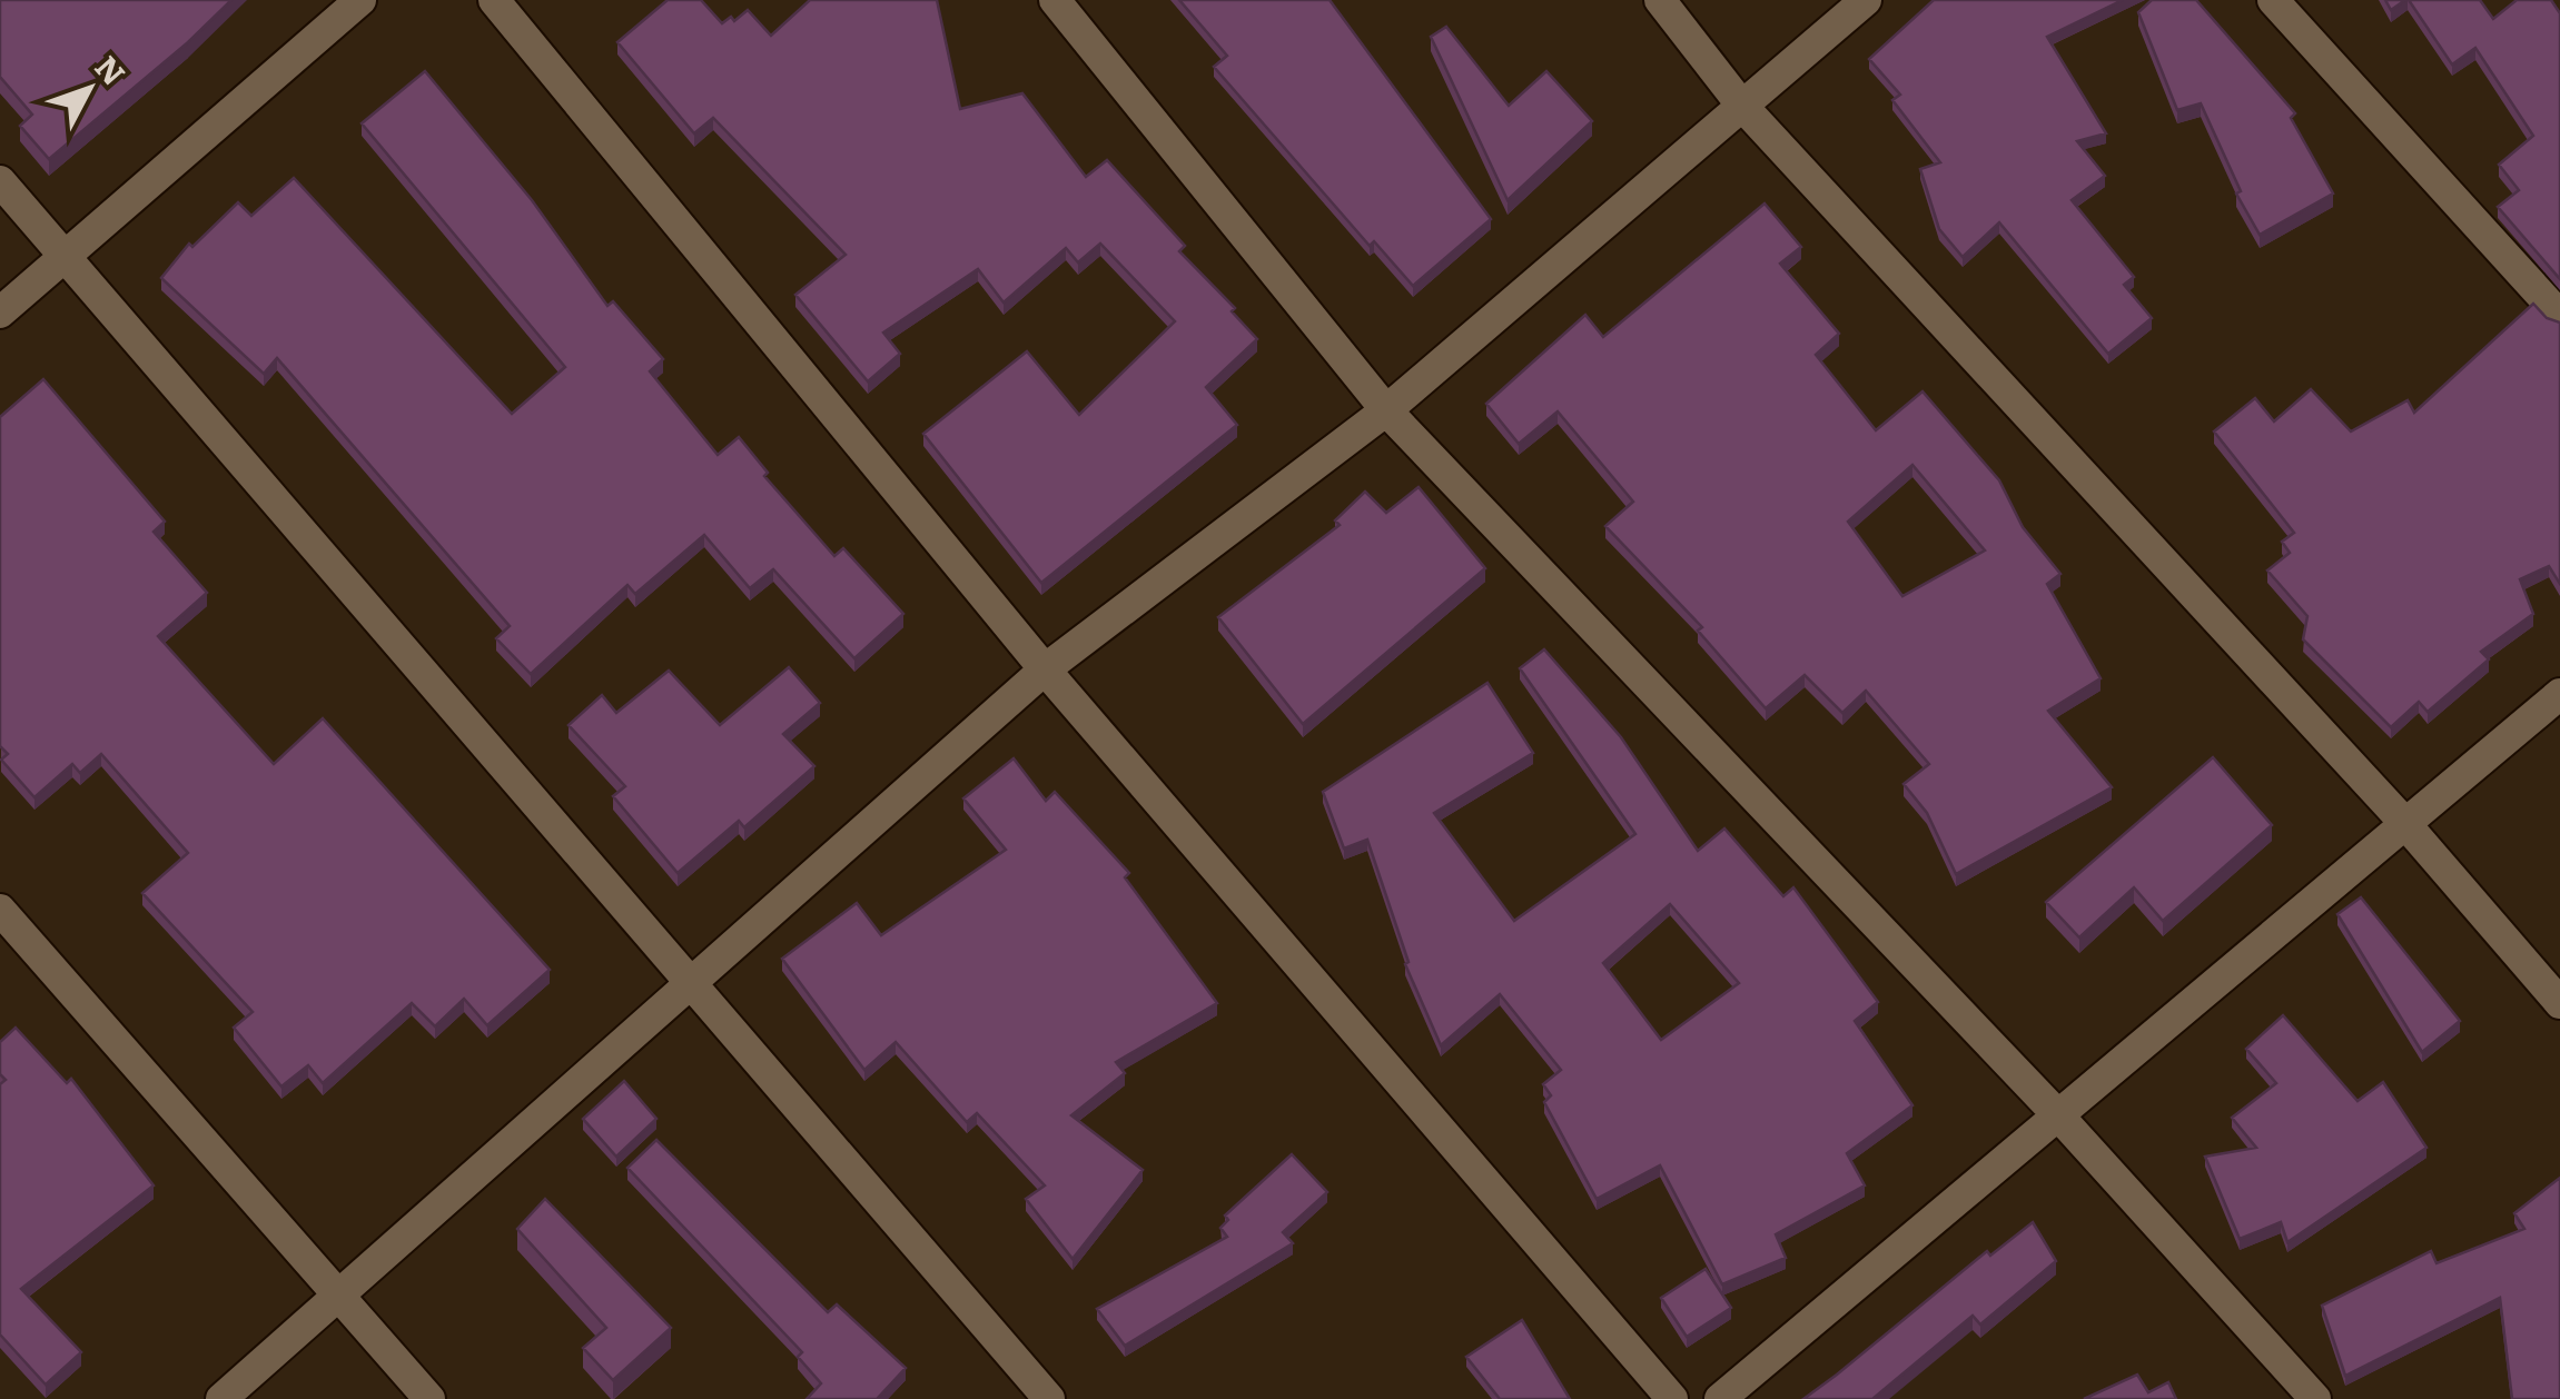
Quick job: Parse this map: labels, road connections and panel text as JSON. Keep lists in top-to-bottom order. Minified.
{"north":"top right"}
